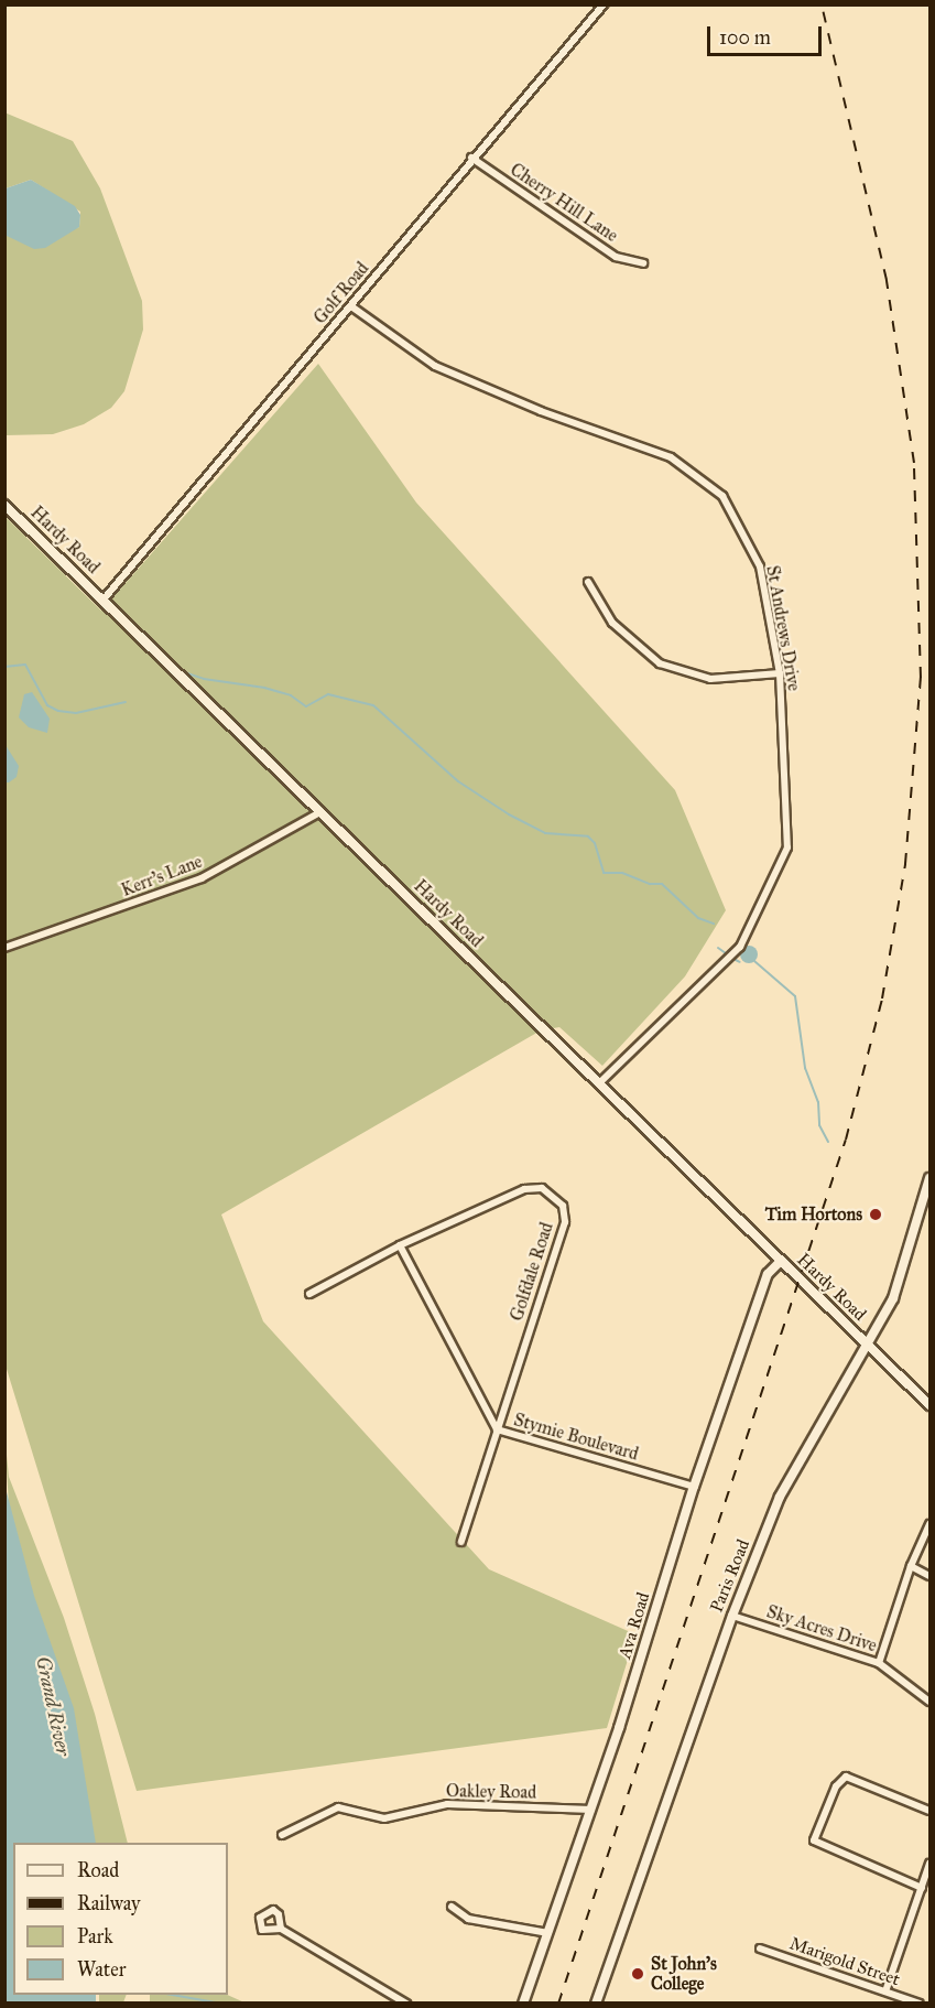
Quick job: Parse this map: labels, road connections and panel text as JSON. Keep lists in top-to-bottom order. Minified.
{"streets":{"main road":["Hardy Road","Paris Road","Ava Road"],"street":["Cherry Hill Lane","Golf Road","St Andrews Drive","Kerr's Lane","Golfdale Road","Stymie Boulevard","Sky Acres Drive","Oakley Road","Marigold Street"]},"crossings":[["Cherry Hill Lane","Golf Road"],["Golf Road","Hardy Road"],["Golf Road","St Andrews Drive"],["Hardy Road","St Andrews Drive"],["Hardy Road","Kerr's Lane"],["Hardy Road","Paris Road"],["Hardy Road","Ava Road"],["Golfdale Road","Stymie Boulevard"],["Stymie Boulevard","Ava Road"],["Paris Road","Sky Acres Drive"],["Ava Road","Oakley Road"]],"water":["Grand River"],"places":["Tim Hortons","St John's College"],"legend":["Road","Railway","Park","Water"],"scale_bar":"100 m"}
